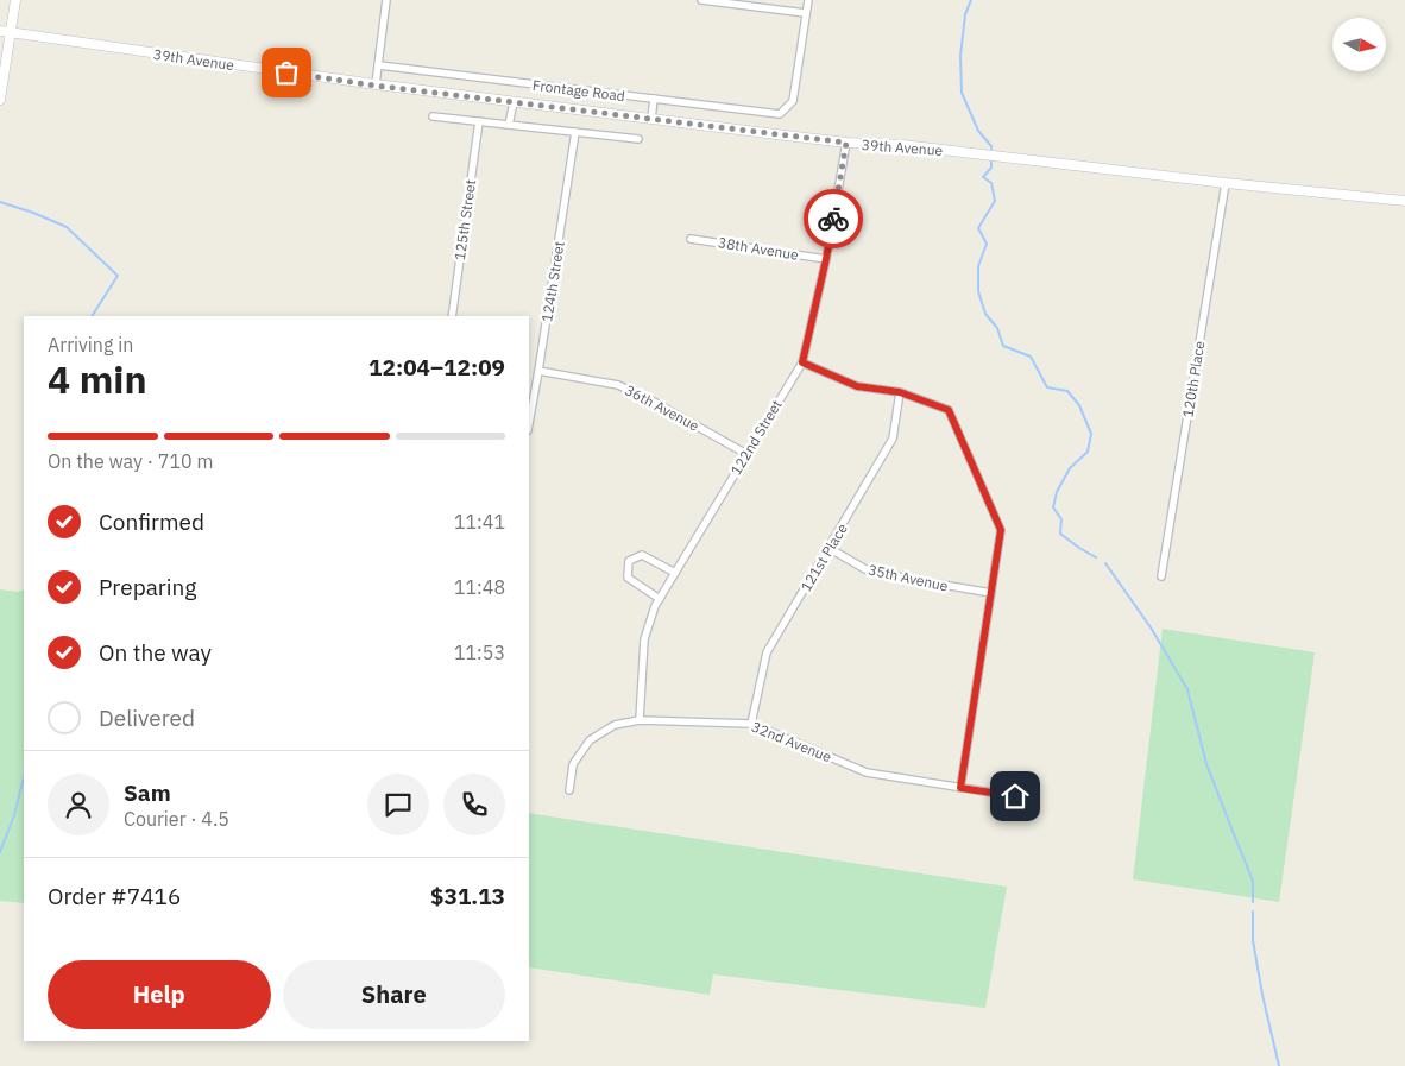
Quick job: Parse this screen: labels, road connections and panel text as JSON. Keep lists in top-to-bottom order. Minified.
{"streets":{"main road":["39th Avenue"],"street":["Frontage Road","125th Street","38th Avenue","124th Street","120th Place","36th Avenue","122nd Street","121st Place","35th Avenue","32nd Avenue"]},"crossings":[["39th Avenue","120th Place"],["39th Avenue","122nd Street"],["38th Avenue","122nd Street"],["124th Street","36th Avenue"],["36th Avenue","122nd Street"],["122nd Street","32nd Avenue"],["121st Place","35th Avenue"],["121st Place","32nd Avenue"]],"north":"right","page":{"heading":["4 min","Arriving in","12:04–12:09"],"panel":["Sam","Courier · 4.5","Order #7416","$31.13"],"bar":"On the way · 710 m","list":[["Confirmed","11:41"],["Preparing","11:48"],["On the way","11:53"],"Delivered"],"buttons":["Help","Share"]}}
